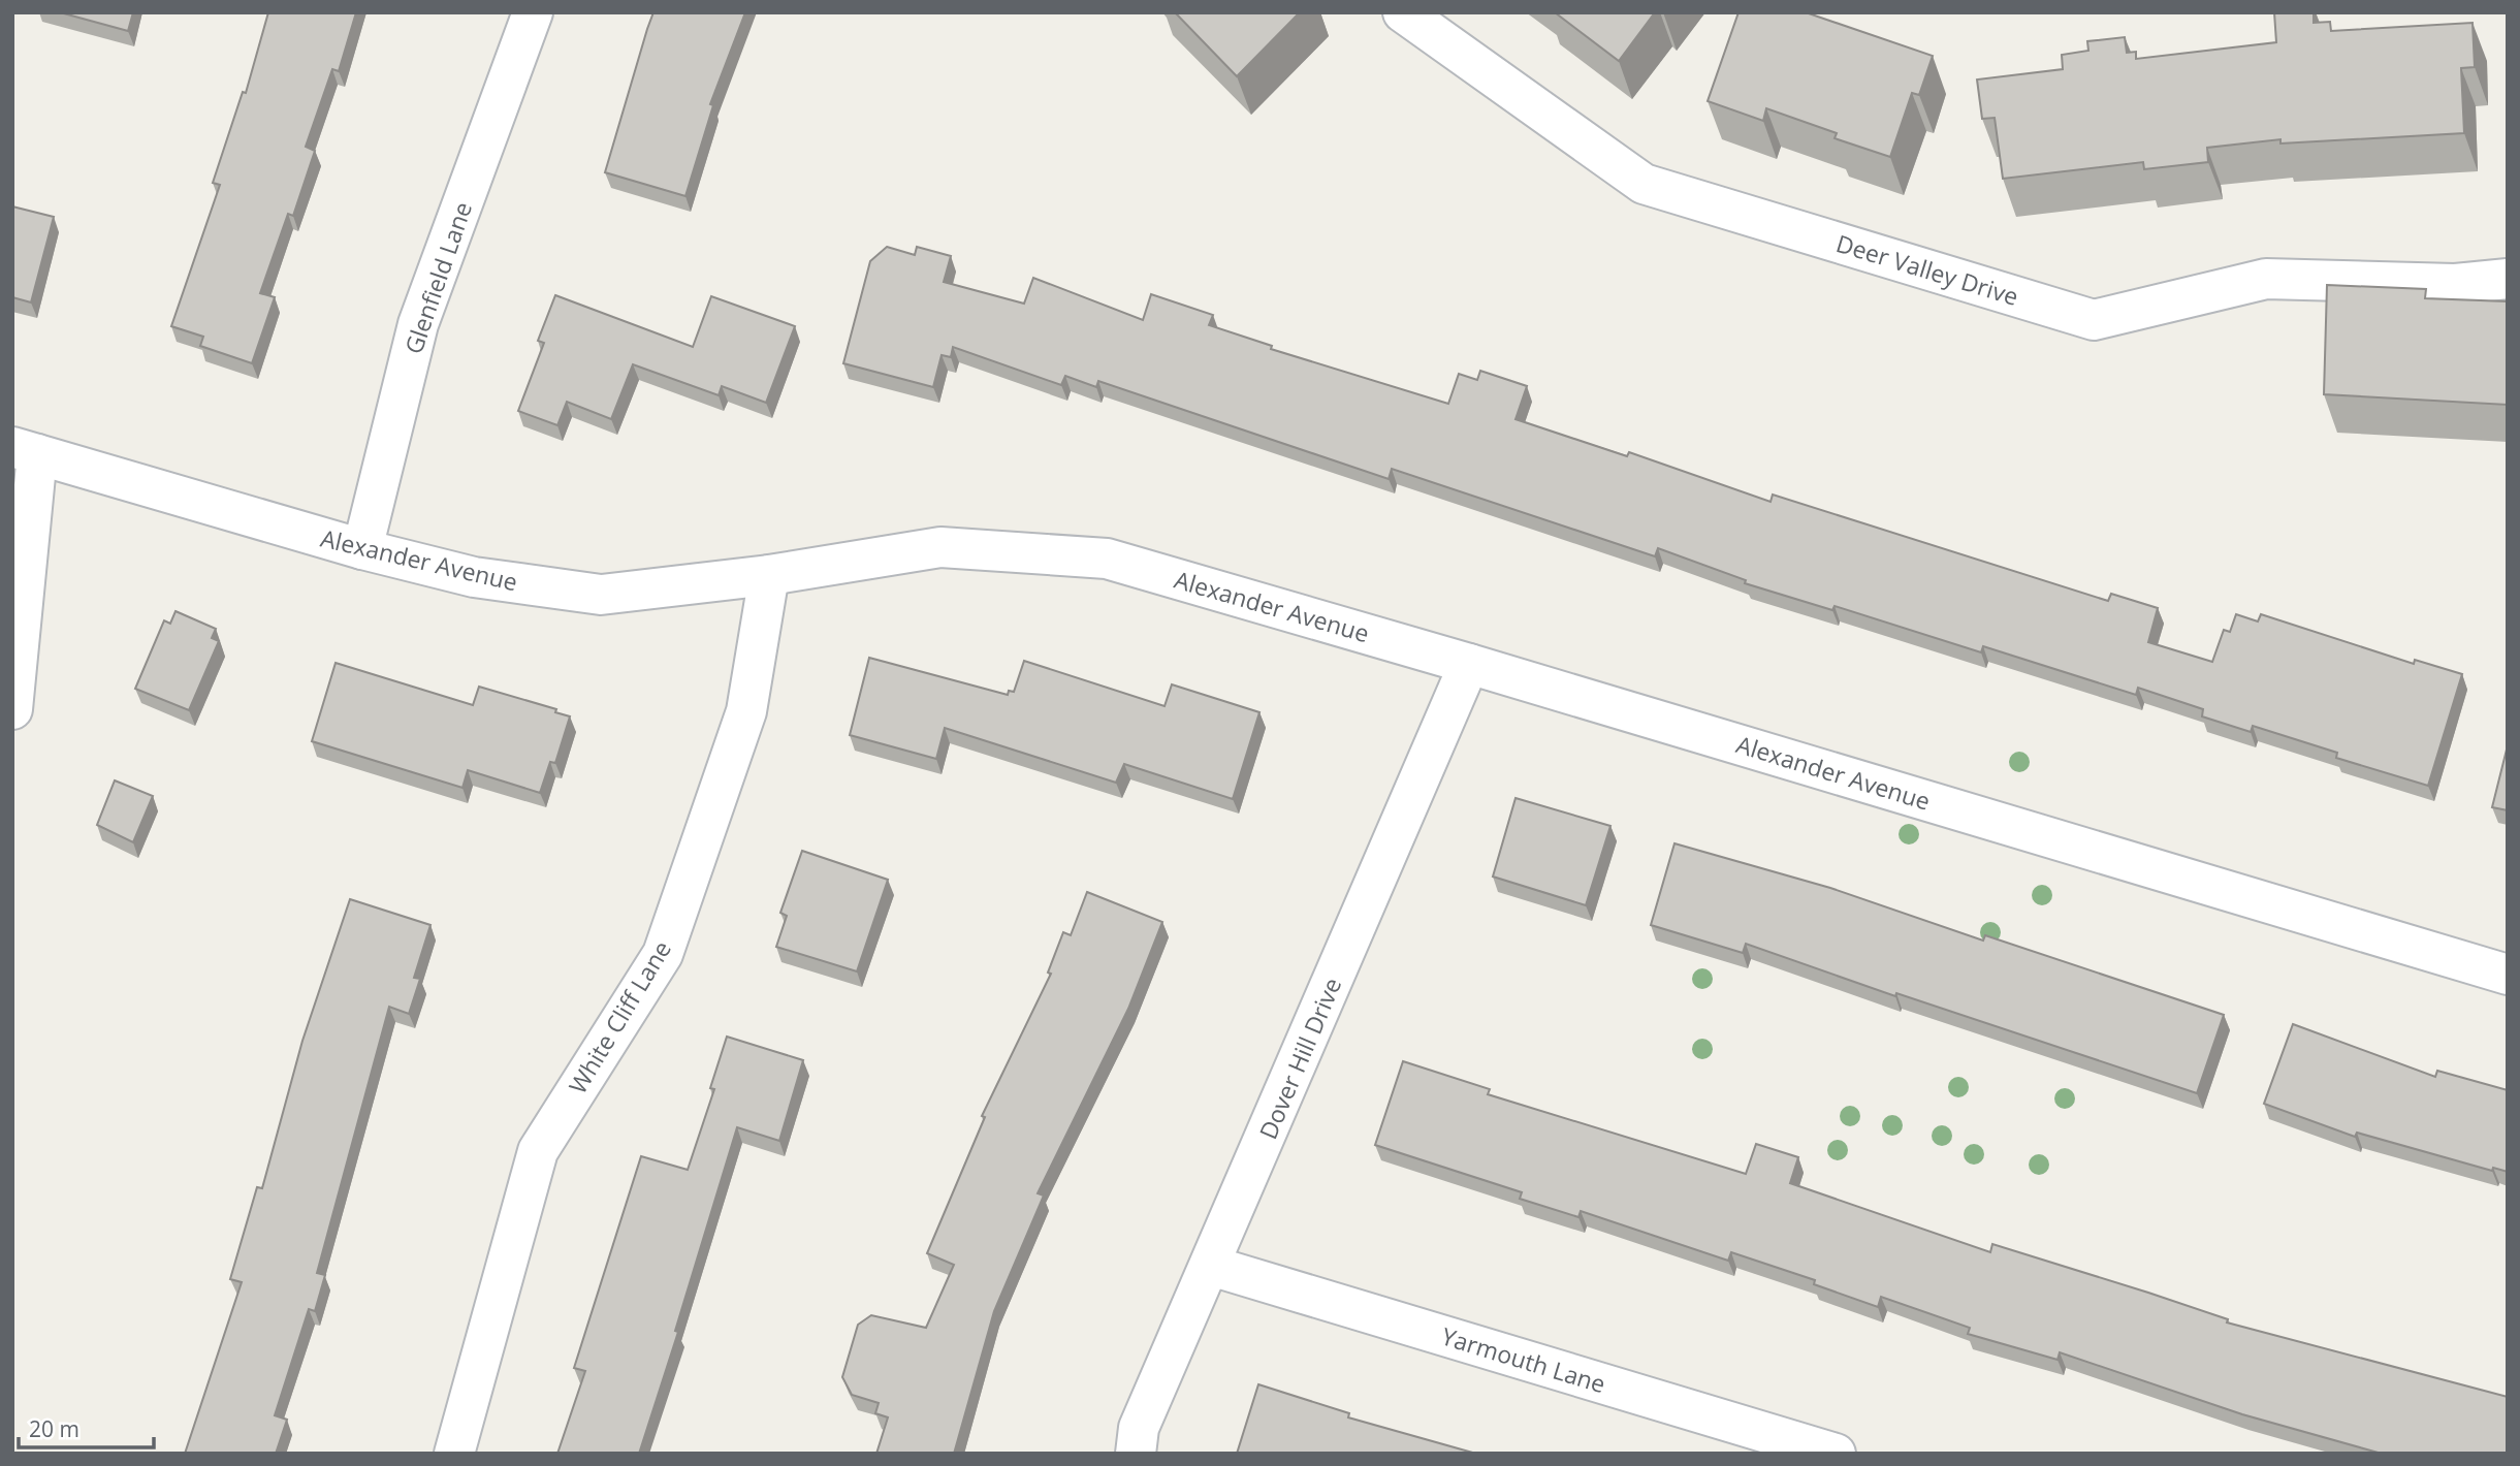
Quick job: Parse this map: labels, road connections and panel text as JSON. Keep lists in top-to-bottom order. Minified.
{"streets":{"street":["Deer Valley Drive","Glenfield Lane","Alexander Avenue","White Cliff Lane","Dover Hill Drive","Yarmouth Lane"]},"crossings":[["Glenfield Lane","Alexander Avenue"],["Alexander Avenue","White Cliff Lane"],["Alexander Avenue","Dover Hill Drive"],["Dover Hill Drive","Yarmouth Lane"]],"scale_bar":"20 m"}
